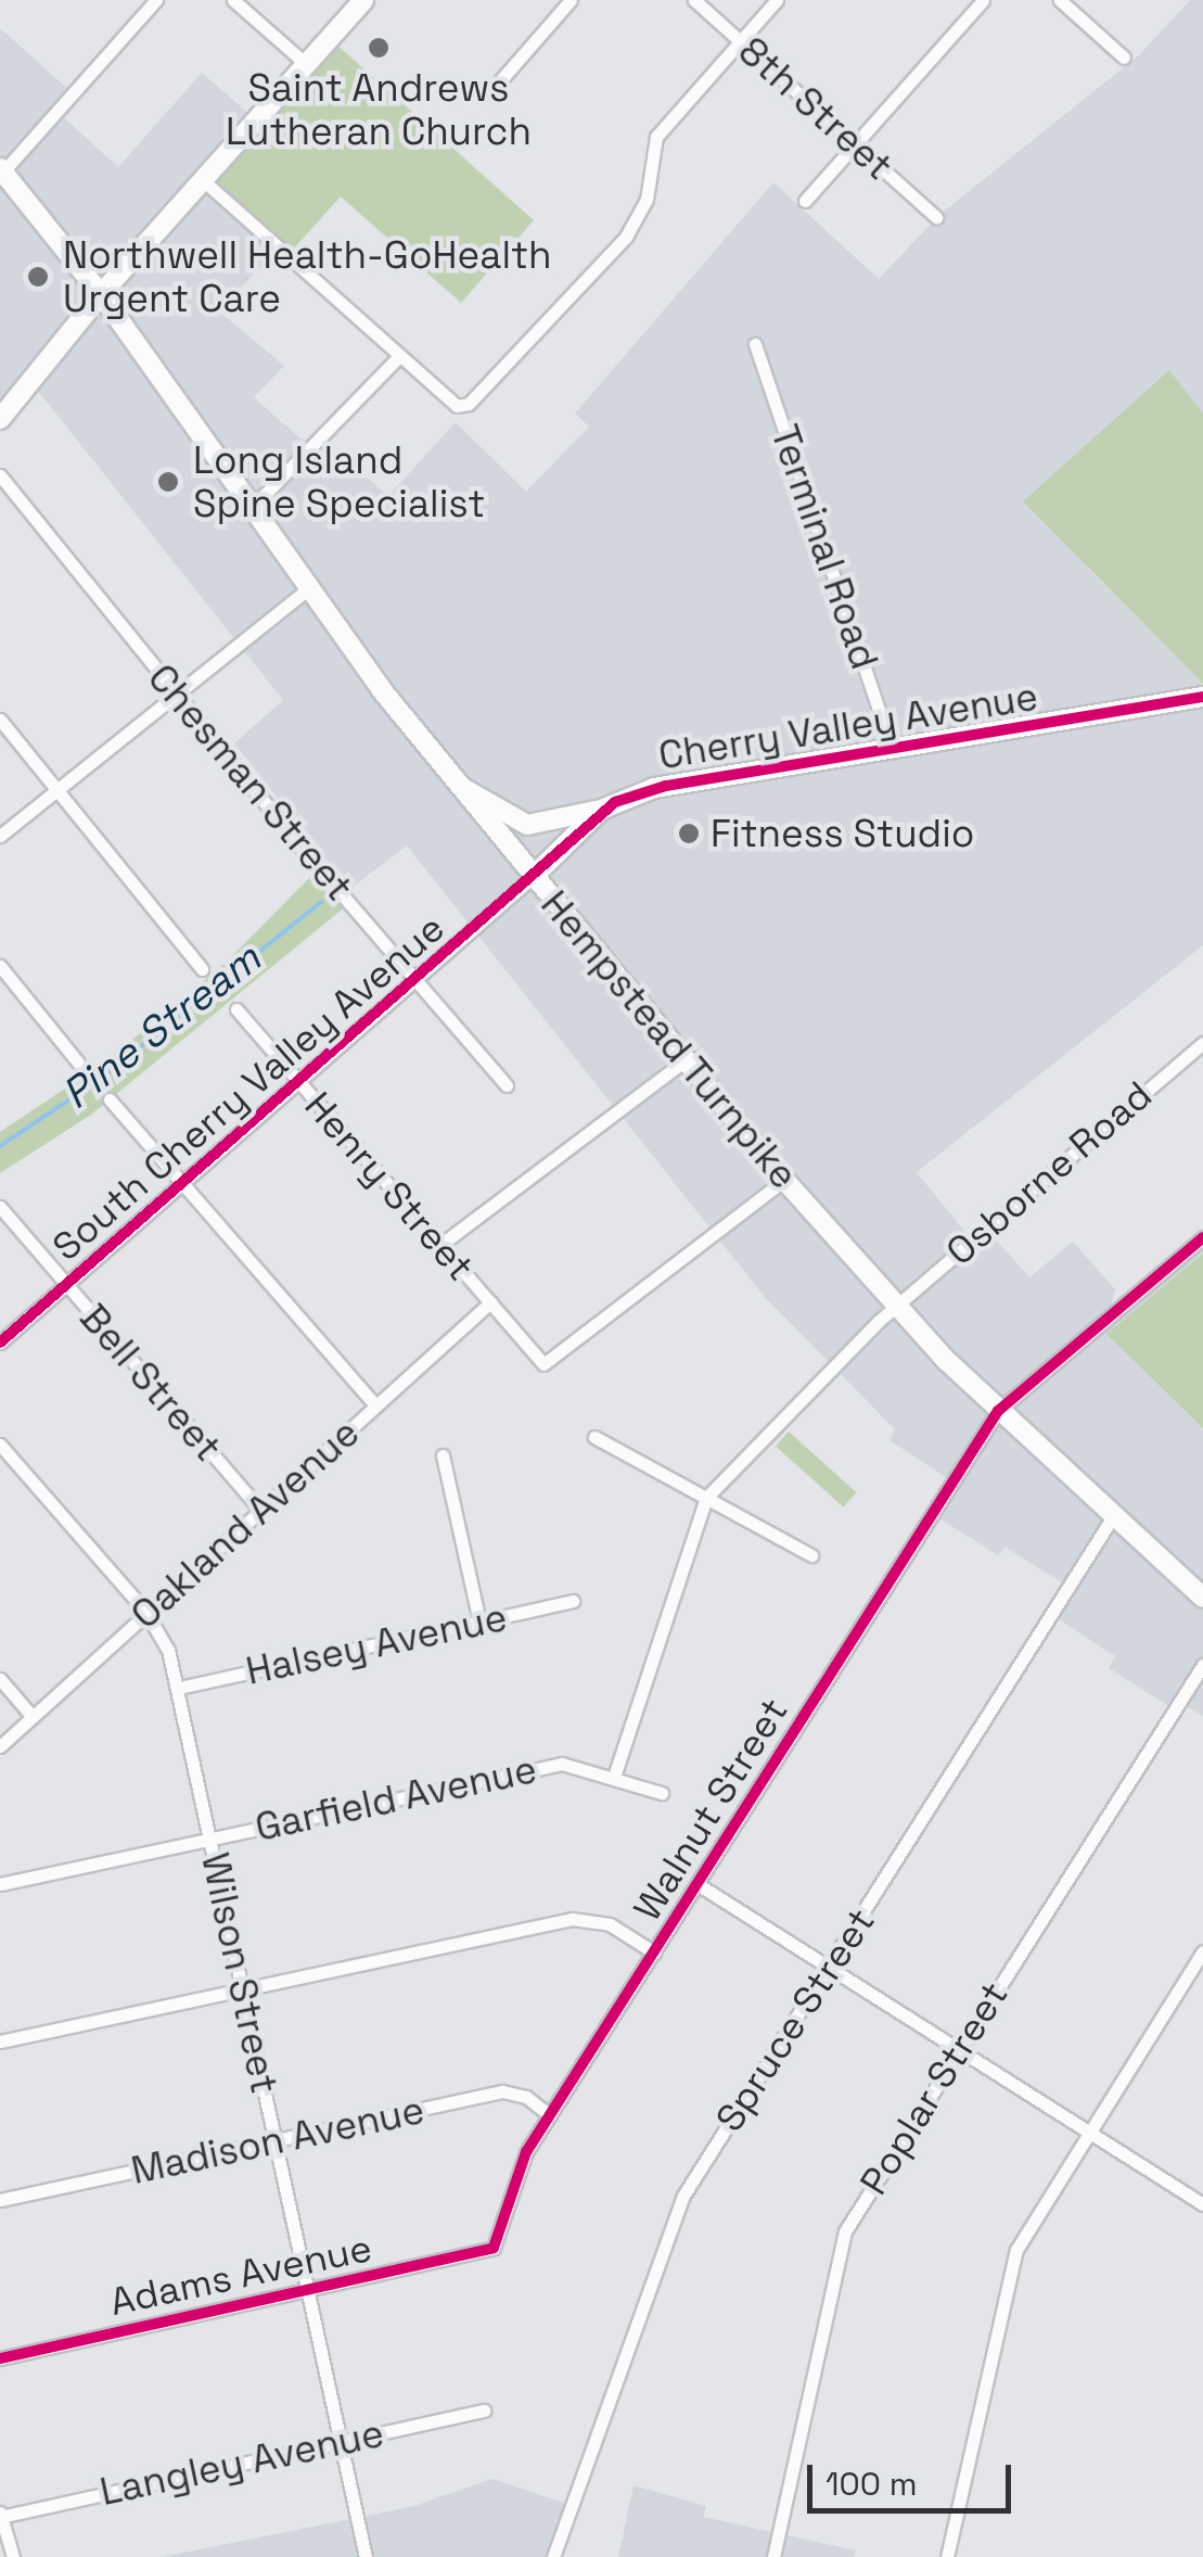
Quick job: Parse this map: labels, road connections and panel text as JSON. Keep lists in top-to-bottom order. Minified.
{"streets":{"main road":["Cherry Valley Avenue","Hempstead Turnpike"],"street":["8th Street","Terminal Road","Chesman Street","South Cherry Valley Avenue","Osborne Road","Henry Street","Bell Street","Oakland Avenue","Halsey Avenue","Garfield Avenue","Walnut Street","Wilson Street","Spruce Street","Poplar Street","Madison Avenue","Adams Avenue","Langley Avenue"]},"crossings":[["Terminal Road","Cherry Valley Avenue"],["Cherry Valley Avenue","Hempstead Turnpike"],["Cherry Valley Avenue","South Cherry Valley Avenue"],["Chesman Street","South Cherry Valley Avenue"],["Hempstead Turnpike","South Cherry Valley Avenue"],["Hempstead Turnpike","Osborne Road"],["Hempstead Turnpike","Henry Street"],["Hempstead Turnpike","Walnut Street"],["Hempstead Turnpike","Spruce Street"],["South Cherry Valley Avenue","Henry Street"],["South Cherry Valley Avenue","Bell Street"],["Henry Street","Oakland Avenue"],["Bell Street","Oakland Avenue"],["Oakland Avenue","Wilson Street"],["Halsey Avenue","Wilson Street"],["Garfield Avenue","Wilson Street"],["Walnut Street","Madison Avenue"],["Walnut Street","Adams Avenue"],["Wilson Street","Madison Avenue"],["Wilson Street","Adams Avenue"],["Wilson Street","Langley Avenue"]],"water":["Pine Stream"],"places":["Saint Andrews Lutheran Church","Northwell Health-GoHealth Urgent Care","Long Island Spine Specialist","Fitness Studio"],"scale_bar":"100 m"}
